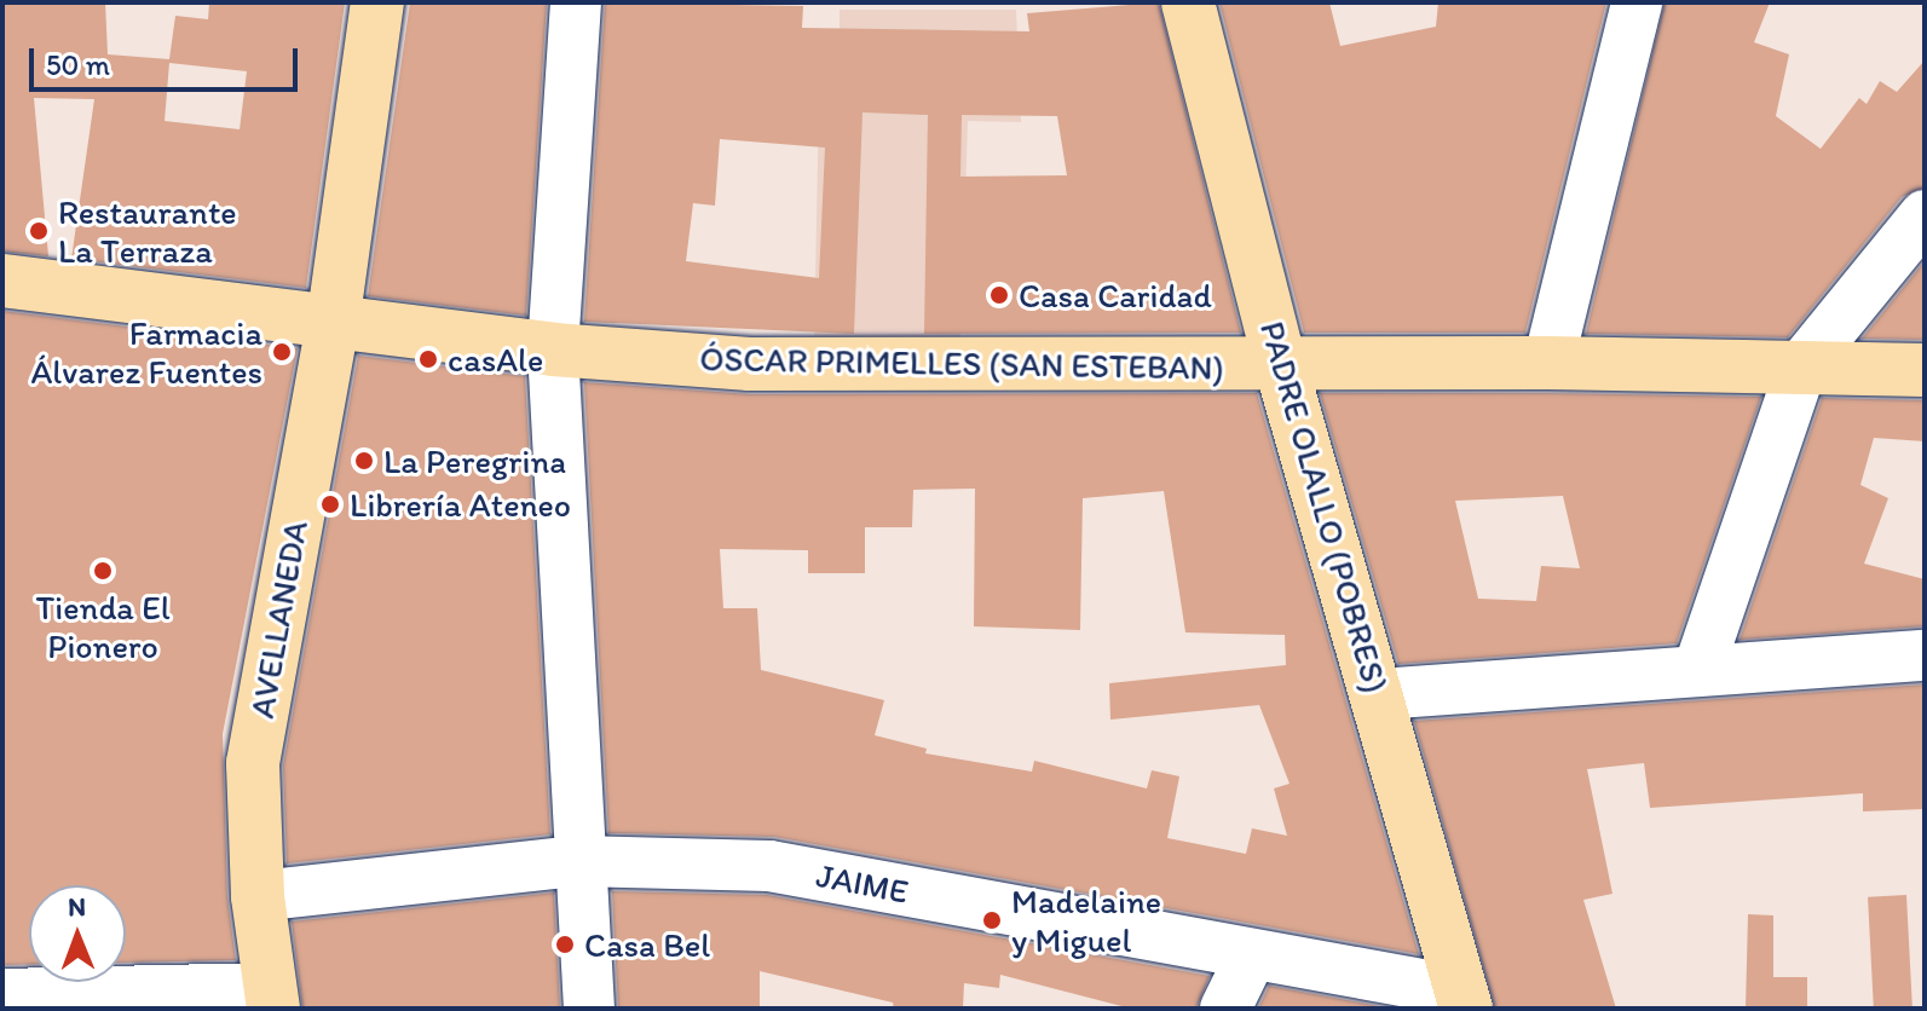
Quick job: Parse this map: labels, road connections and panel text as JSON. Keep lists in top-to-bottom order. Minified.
{"streets":{"main road":["ÓSCAR PRIMELLES (SAN ESTEBAN)","PADRE OLALLO (POBRES)","AVELLANEDA"],"street":["JAIME"]},"crossings":[["ÓSCAR PRIMELLES (SAN ESTEBAN)","PADRE OLALLO (POBRES)"],["ÓSCAR PRIMELLES (SAN ESTEBAN)","AVELLANEDA"],["PADRE OLALLO (POBRES)","JAIME"],["AVELLANEDA","JAIME"]],"places":["Restaurante La Terraza","Casa Caridad","Farmacia Álvarez Fuentes","casAle","La Peregrina","Librería Ateneo","Tienda El Pionero","Madelaine y Miguel","Casa Bel"],"scale_bar":"50 m","north":"top"}
